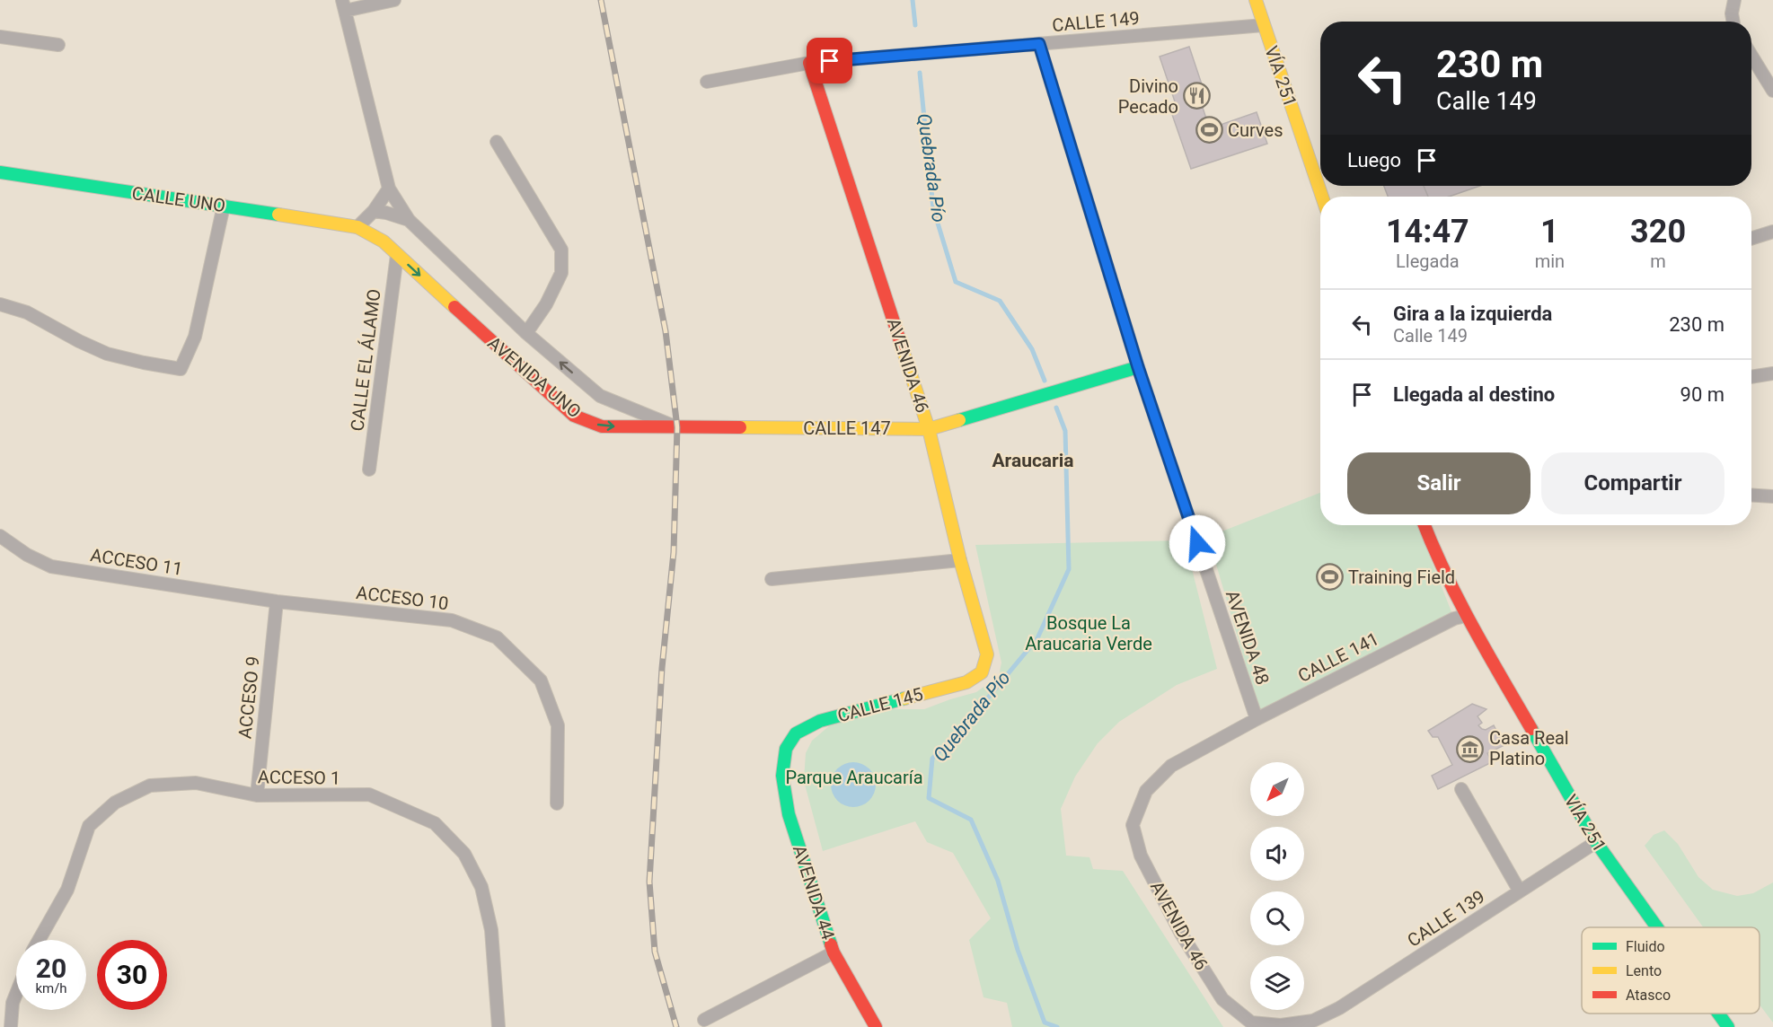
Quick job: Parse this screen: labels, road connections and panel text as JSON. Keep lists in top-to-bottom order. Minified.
{"streets":{"street":["CALLE 149","VÍA 251","CALLE UNO","CALLE EL ÁLAMO","AVENIDA 46","AVENIDA UNO","CALLE 147","ACCESO 11","ACCESO 10","AVENIDA 48","CALLE 141","ACCESO 9","CALLE 145","ACCESO 1","AVENIDA 44","CALLE 139"]},"crossings":[["CALLE 149","VÍA 251"],["CALLE 149","AVENIDA 46"],["CALLE 149","AVENIDA 48"],["VÍA 251","CALLE 141"],["VÍA 251","CALLE 139"],["CALLE UNO","AVENIDA UNO"],["CALLE EL ÁLAMO","AVENIDA UNO"],["AVENIDA 46","CALLE 147"],["AVENIDA 46","CALLE 141"],["AVENIDA 46","CALLE 145"],["AVENIDA 46","CALLE 139"],["AVENIDA UNO","CALLE 147"],["CALLE 147","AVENIDA 48"],["ACCESO 11","ACCESO 10"],["ACCESO 11","ACCESO 9"],["ACCESO 10","ACCESO 9"],["AVENIDA 48","CALLE 141"],["ACCESO 9","ACCESO 1"],["CALLE 145","AVENIDA 44"]],"districts":["Araucaria"],"water":["Quebrada Pío"],"parks":["Bosque La Araucaria Verde","Parque Araucaría"],"places":{"restaurant":["Divino Pecado"],"sports":["Curves","Training Field"],"museum":["Casa Real Platino"]},"legend":["Fluido","Lento","Atasco"],"north":"bottom left","page":{"turn":["230 m","Calle 149"],"then":"Luego","eta":["14:47","Llegada","1","min","320","m"],"list":[{"name":"Gira a la izquierda","note":"Calle 149","value":"230 m"},{"name":"Llegada al destino","value":"90 m"}],"buttons":["Salir","Compartir"],"speed":"20 km/h","limit":"30"}}
